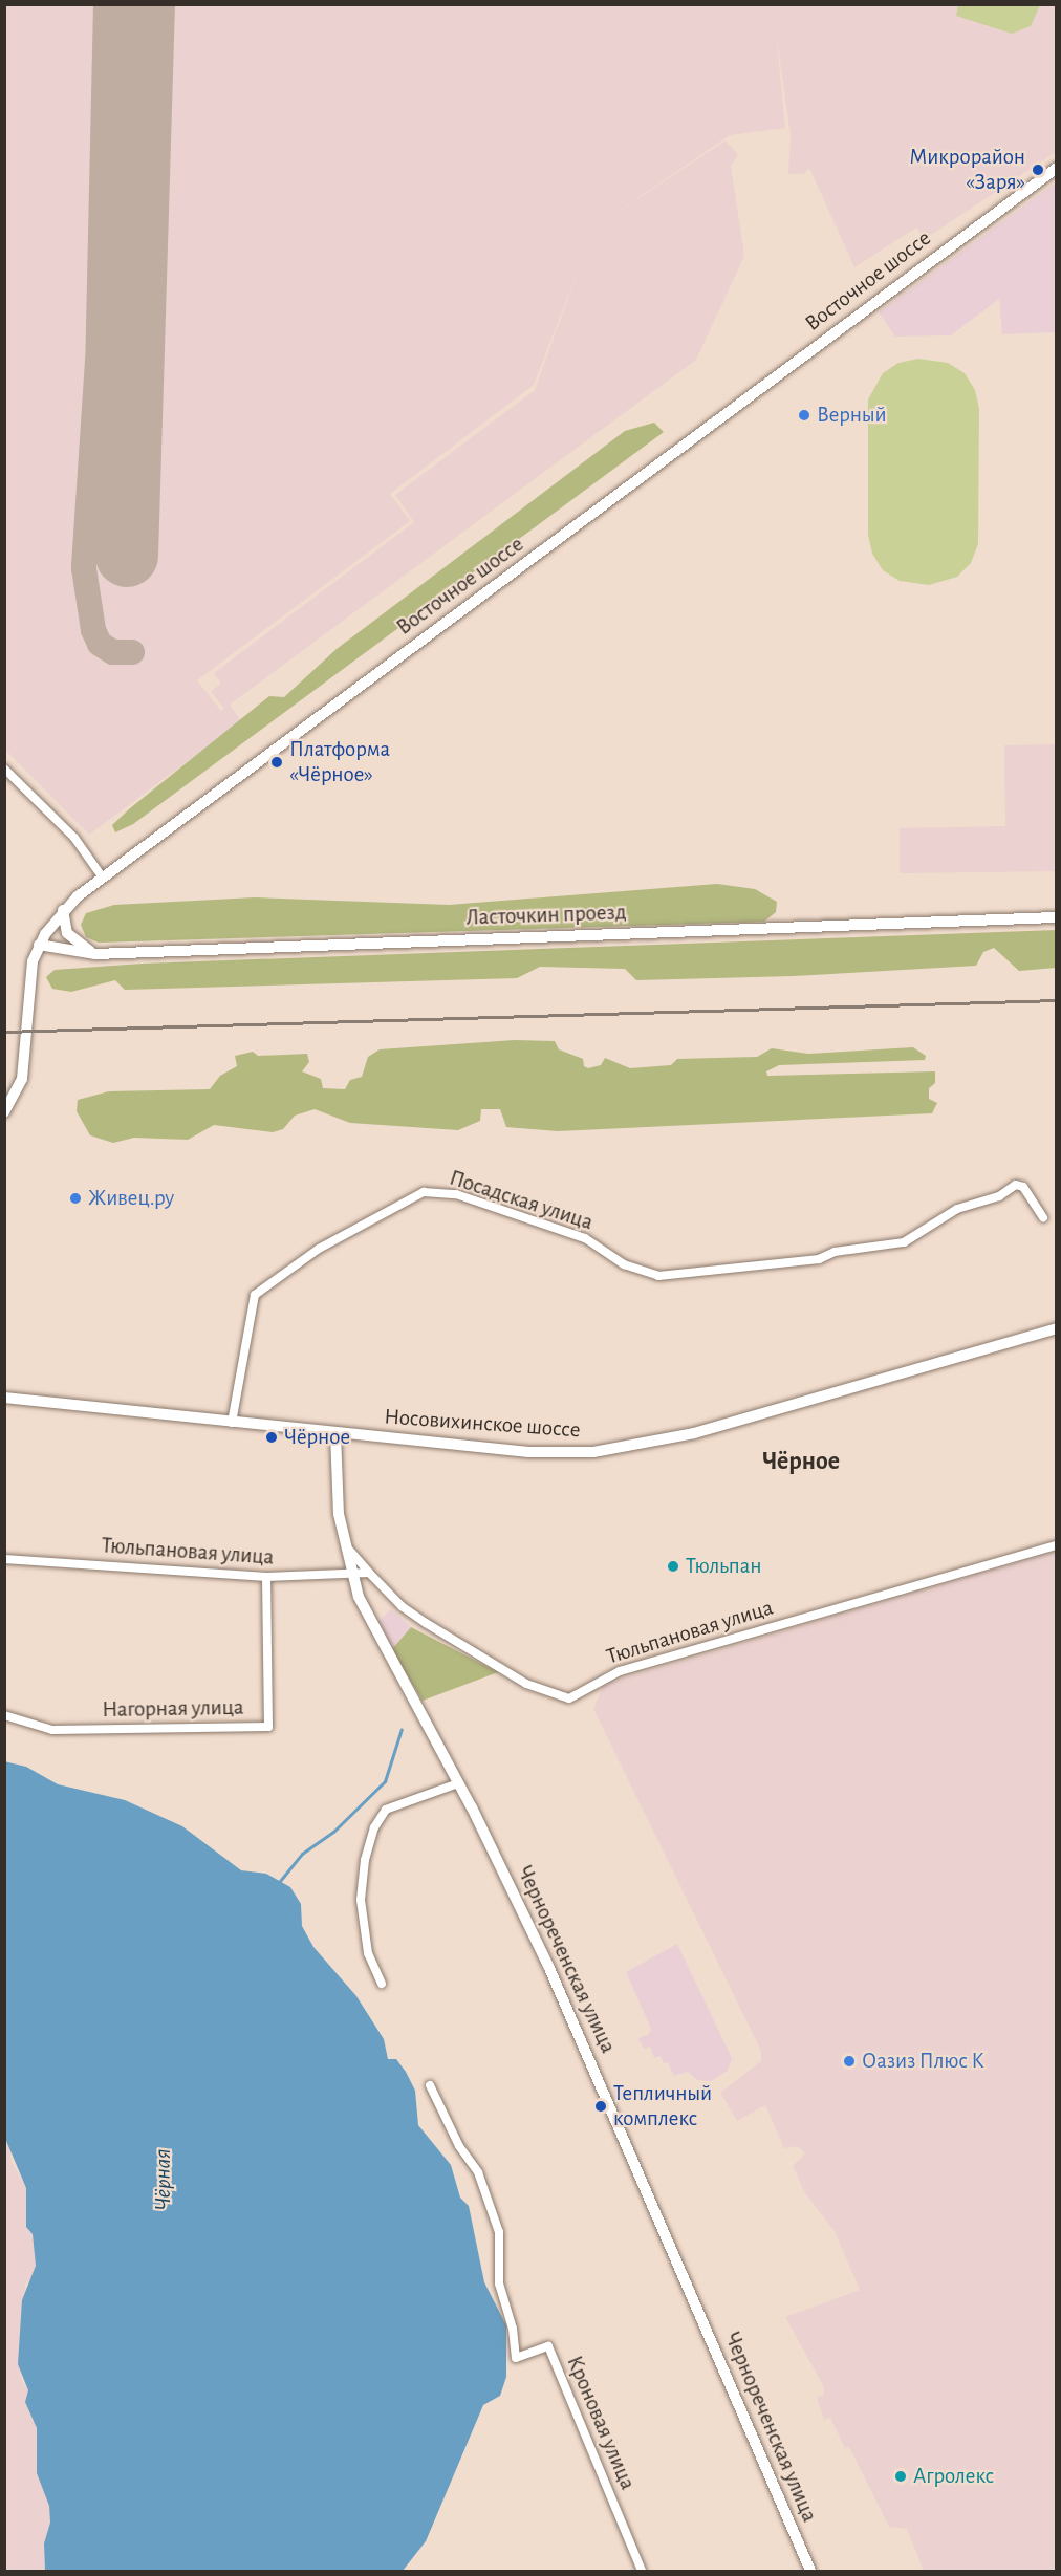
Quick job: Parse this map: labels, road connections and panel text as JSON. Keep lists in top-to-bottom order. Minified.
{"streets":{"main road":["Восточное шоссе","Ласточкин проезд","Носовихинское шоссе","Чернореченская улица"],"street":["Посадская улица","Тюльпановая улица","Нагорная улица","Кроновая улица"]},"crossings":[["Восточное шоссе","Ласточкин проезд"],["Посадская улица","Носовихинское шоссе"],["Носовихинское шоссе","Чернореченская улица"],["Тюльпановая улица","Нагорная улица"],["Тюльпановая улица","Чернореченская улица"]],"districts":["Чёрное"],"water":["Чёрная"],"places":["Микрорайон «Заря»","Верный","Платформа «Чёрное»","Живец.ру","Чёрное","Тюльпан","Оазиз Плюс К","Тепличный комплекс","Агролекс"]}
